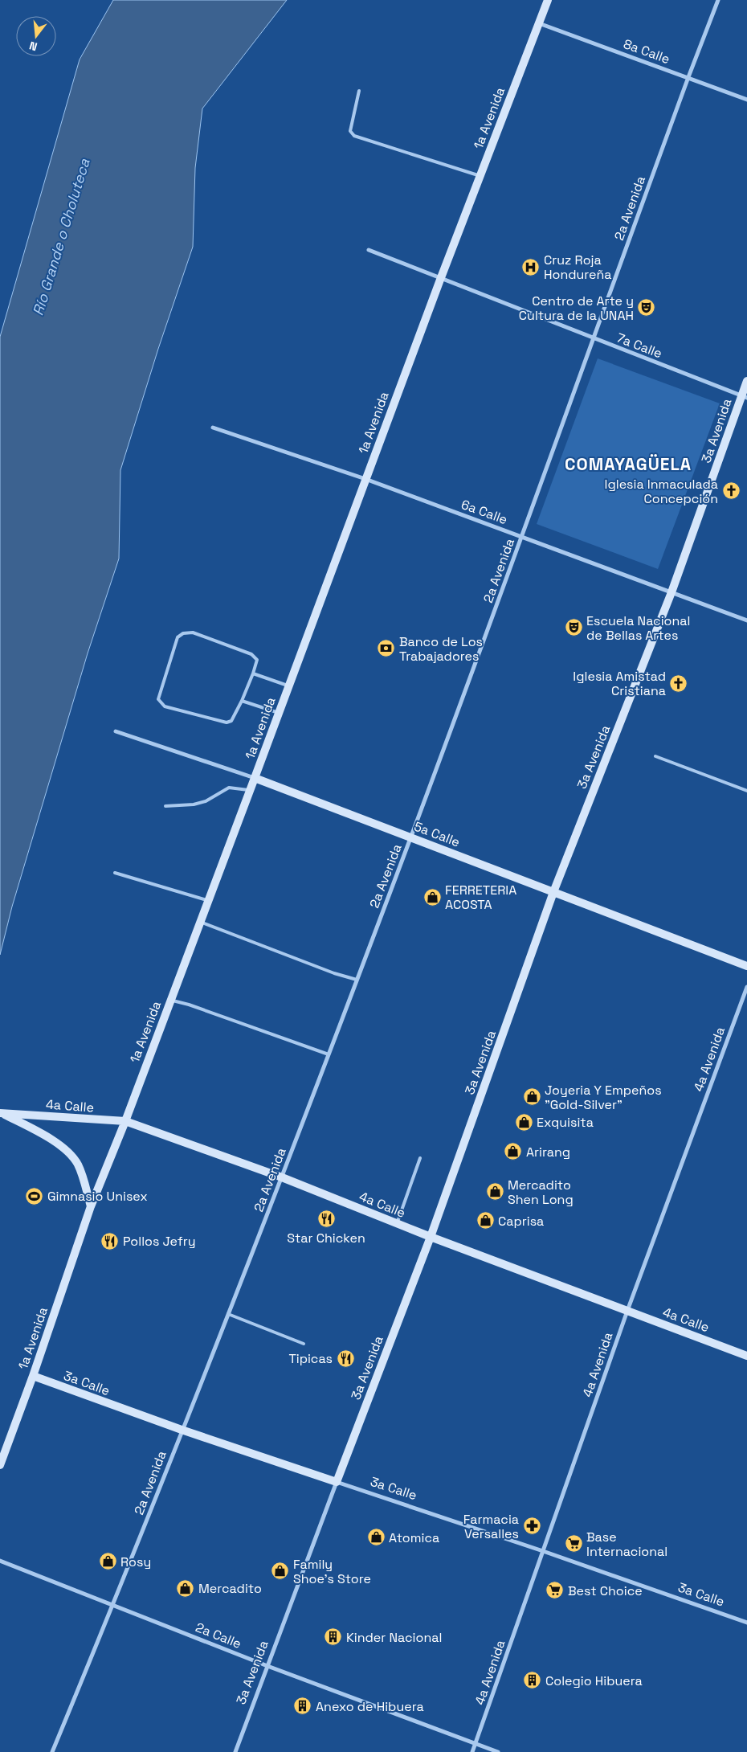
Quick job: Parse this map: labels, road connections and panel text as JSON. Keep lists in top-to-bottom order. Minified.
{"streets":{"street":["8a Calle","1a Avenida","2a Avenida","7a Calle","3a Avenida","6a Calle","5a Calle","4a Avenida","4a Calle","3a Calle","2a Calle"]},"crossings":[["8a Calle","1a Avenida"],["8a Calle","2a Avenida"],["1a Avenida","7a Calle"],["1a Avenida","6a Calle"],["1a Avenida","5a Calle"],["1a Avenida","4a Calle"],["1a Avenida","3a Calle"],["2a Avenida","7a Calle"],["2a Avenida","6a Calle"],["2a Avenida","5a Calle"],["2a Avenida","4a Calle"],["2a Avenida","3a Calle"],["2a Avenida","2a Calle"],["7a Calle","3a Avenida"],["3a Avenida","6a Calle"],["3a Avenida","5a Calle"],["3a Avenida","4a Calle"],["3a Avenida","3a Calle"],["3a Avenida","2a Calle"],["4a Avenida","4a Calle"],["4a Avenida","3a Calle"],["4a Avenida","2a Calle"]],"districts":["COMAYAGÜELA"],"water":["Río Grande o Choluteca"],"places":{"hospital":["Cruz Roja Hondureña"],"theatre":["Centro de Arte y Cultura de la UNAH","Escuela Nacional de Bellas Artes"],"church":["Iglesia Inmaculada Concepción","Iglesia Amistad Cristiana"],"bank":["Banco de Los Trabajadores"],"shop":["FERRETERIA ACOSTA","Joyeria Y Empeños \"Gold-Silver\"","Exquisita","Arirang","Mercadito Shen Long","Caprisa","Atomica","Rosy","Family Shoe's Store","Mercadito"],"sports":["Gimnasio Unisex"],"restaurant":["Star Chicken","Pollos Jefry","Tipicas"],"pharmacy":["Farmacia Versalles"],"supermarket":["Base Internacional","Best Choice"],"building":["Kinder Nacional","Colegio Hibuera","Anexo de Hibuera"]},"north":"bottom"}
